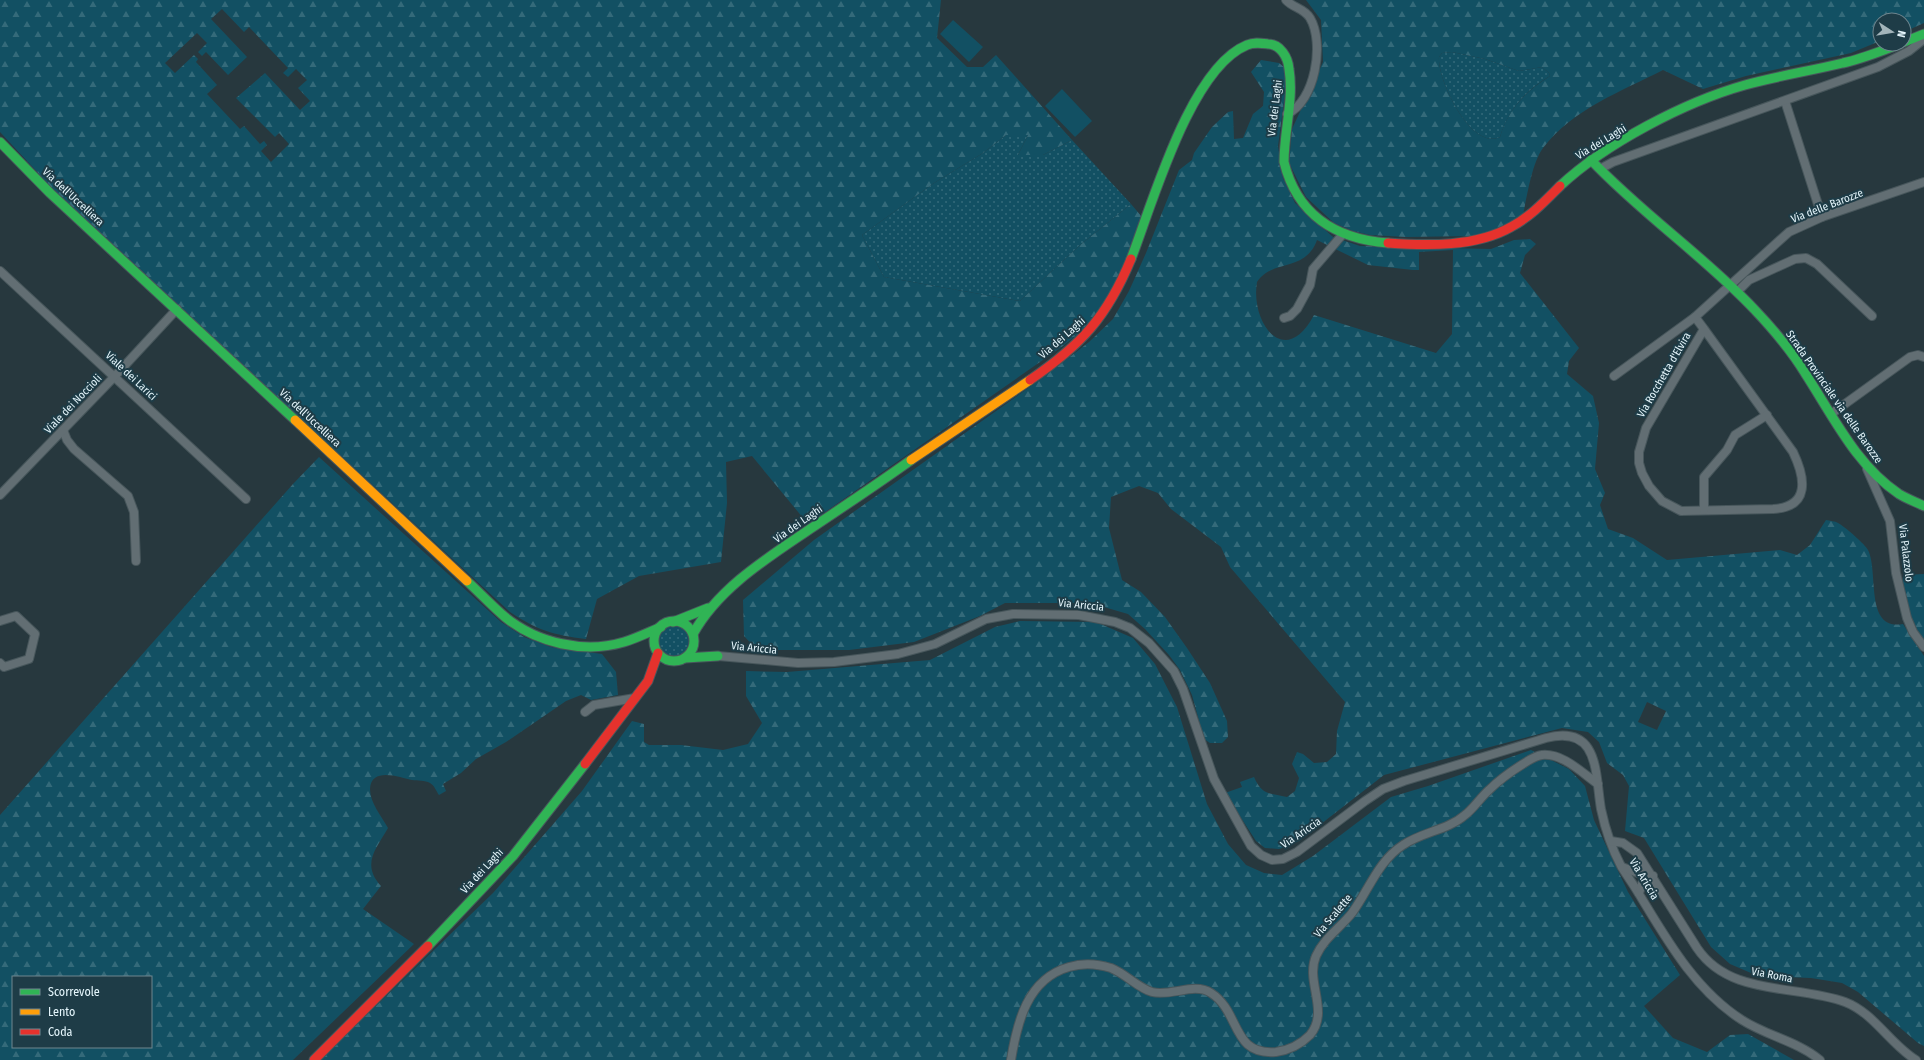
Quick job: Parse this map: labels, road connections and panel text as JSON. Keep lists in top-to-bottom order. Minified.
{"streets":{"main road":["Via dei Laghi","Via dell'Uccelliera","Strada Provinciale via delle Barozze","Via Ariccia"],"street":["Via delle Barozze","Via Rocchetta d'Elvira","Viale dei Larici","Viale dei Noccioli","Via Palazzolo","Via Scalette","Via Roma"]},"crossings":[["Via dei Laghi","Via dell'Uccelliera"],["Via dei Laghi","Strada Provinciale via delle Barozze"],["Via dei Laghi","Via Ariccia"],["Via dell'Uccelliera","Viale dei Noccioli"],["Via dell'Uccelliera","Via Ariccia"],["Via delle Barozze","Strada Provinciale via delle Barozze"],["Viale dei Larici","Viale dei Noccioli"],["Strada Provinciale via delle Barozze","Via Palazzolo"],["Via Ariccia","Via Scalette"],["Via Ariccia","Via Roma"]],"legend":["Scorrevole","Lento","Coda"],"north":"right"}
